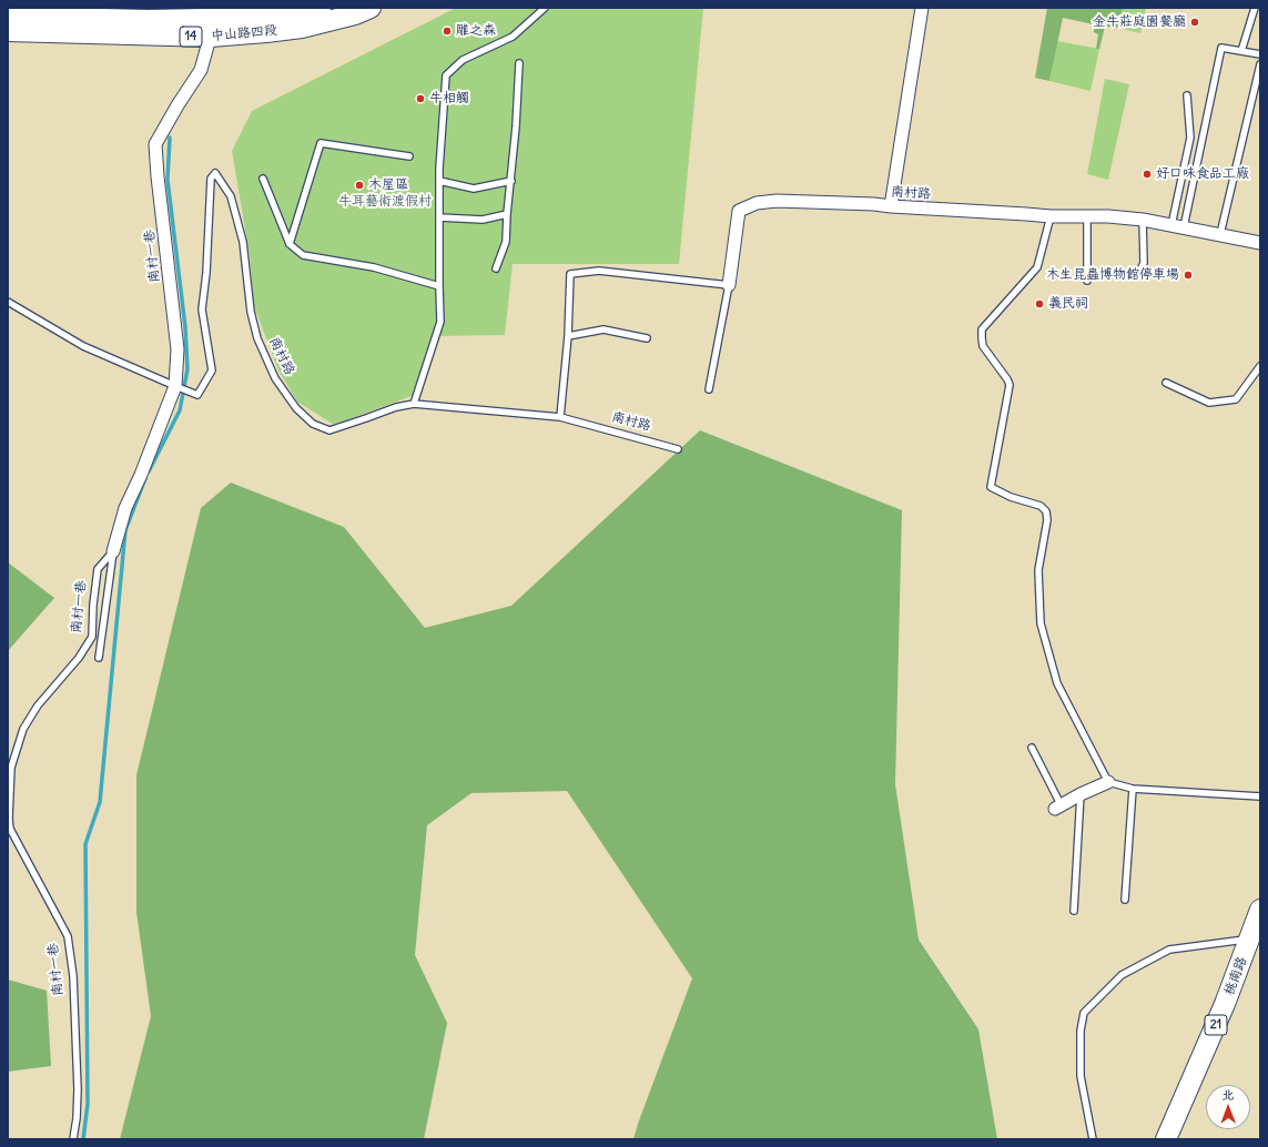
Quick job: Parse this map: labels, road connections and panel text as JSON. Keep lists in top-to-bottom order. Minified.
{"streets":{"main road":["中山路四段","14","桃南路","21"],"street":["南村路","南村一巷"]},"crossings":[["中山路四段","南村一巷"],["南村路","南村一巷"]],"parks":["牛耳藝術渡假村"],"places":["金牛莊庭園餐廳","雕之森","牛相觸","好口味食品工廠","木屋區","木生昆蟲博物館停車場","義民祠"],"north":"top"}
